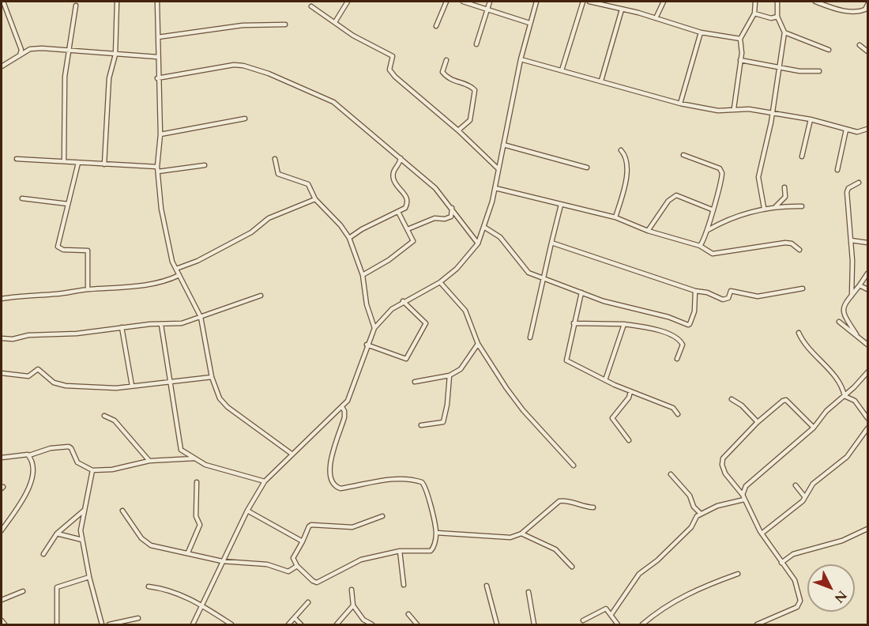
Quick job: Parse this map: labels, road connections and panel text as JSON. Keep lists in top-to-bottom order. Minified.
{"north":"bottom right"}
